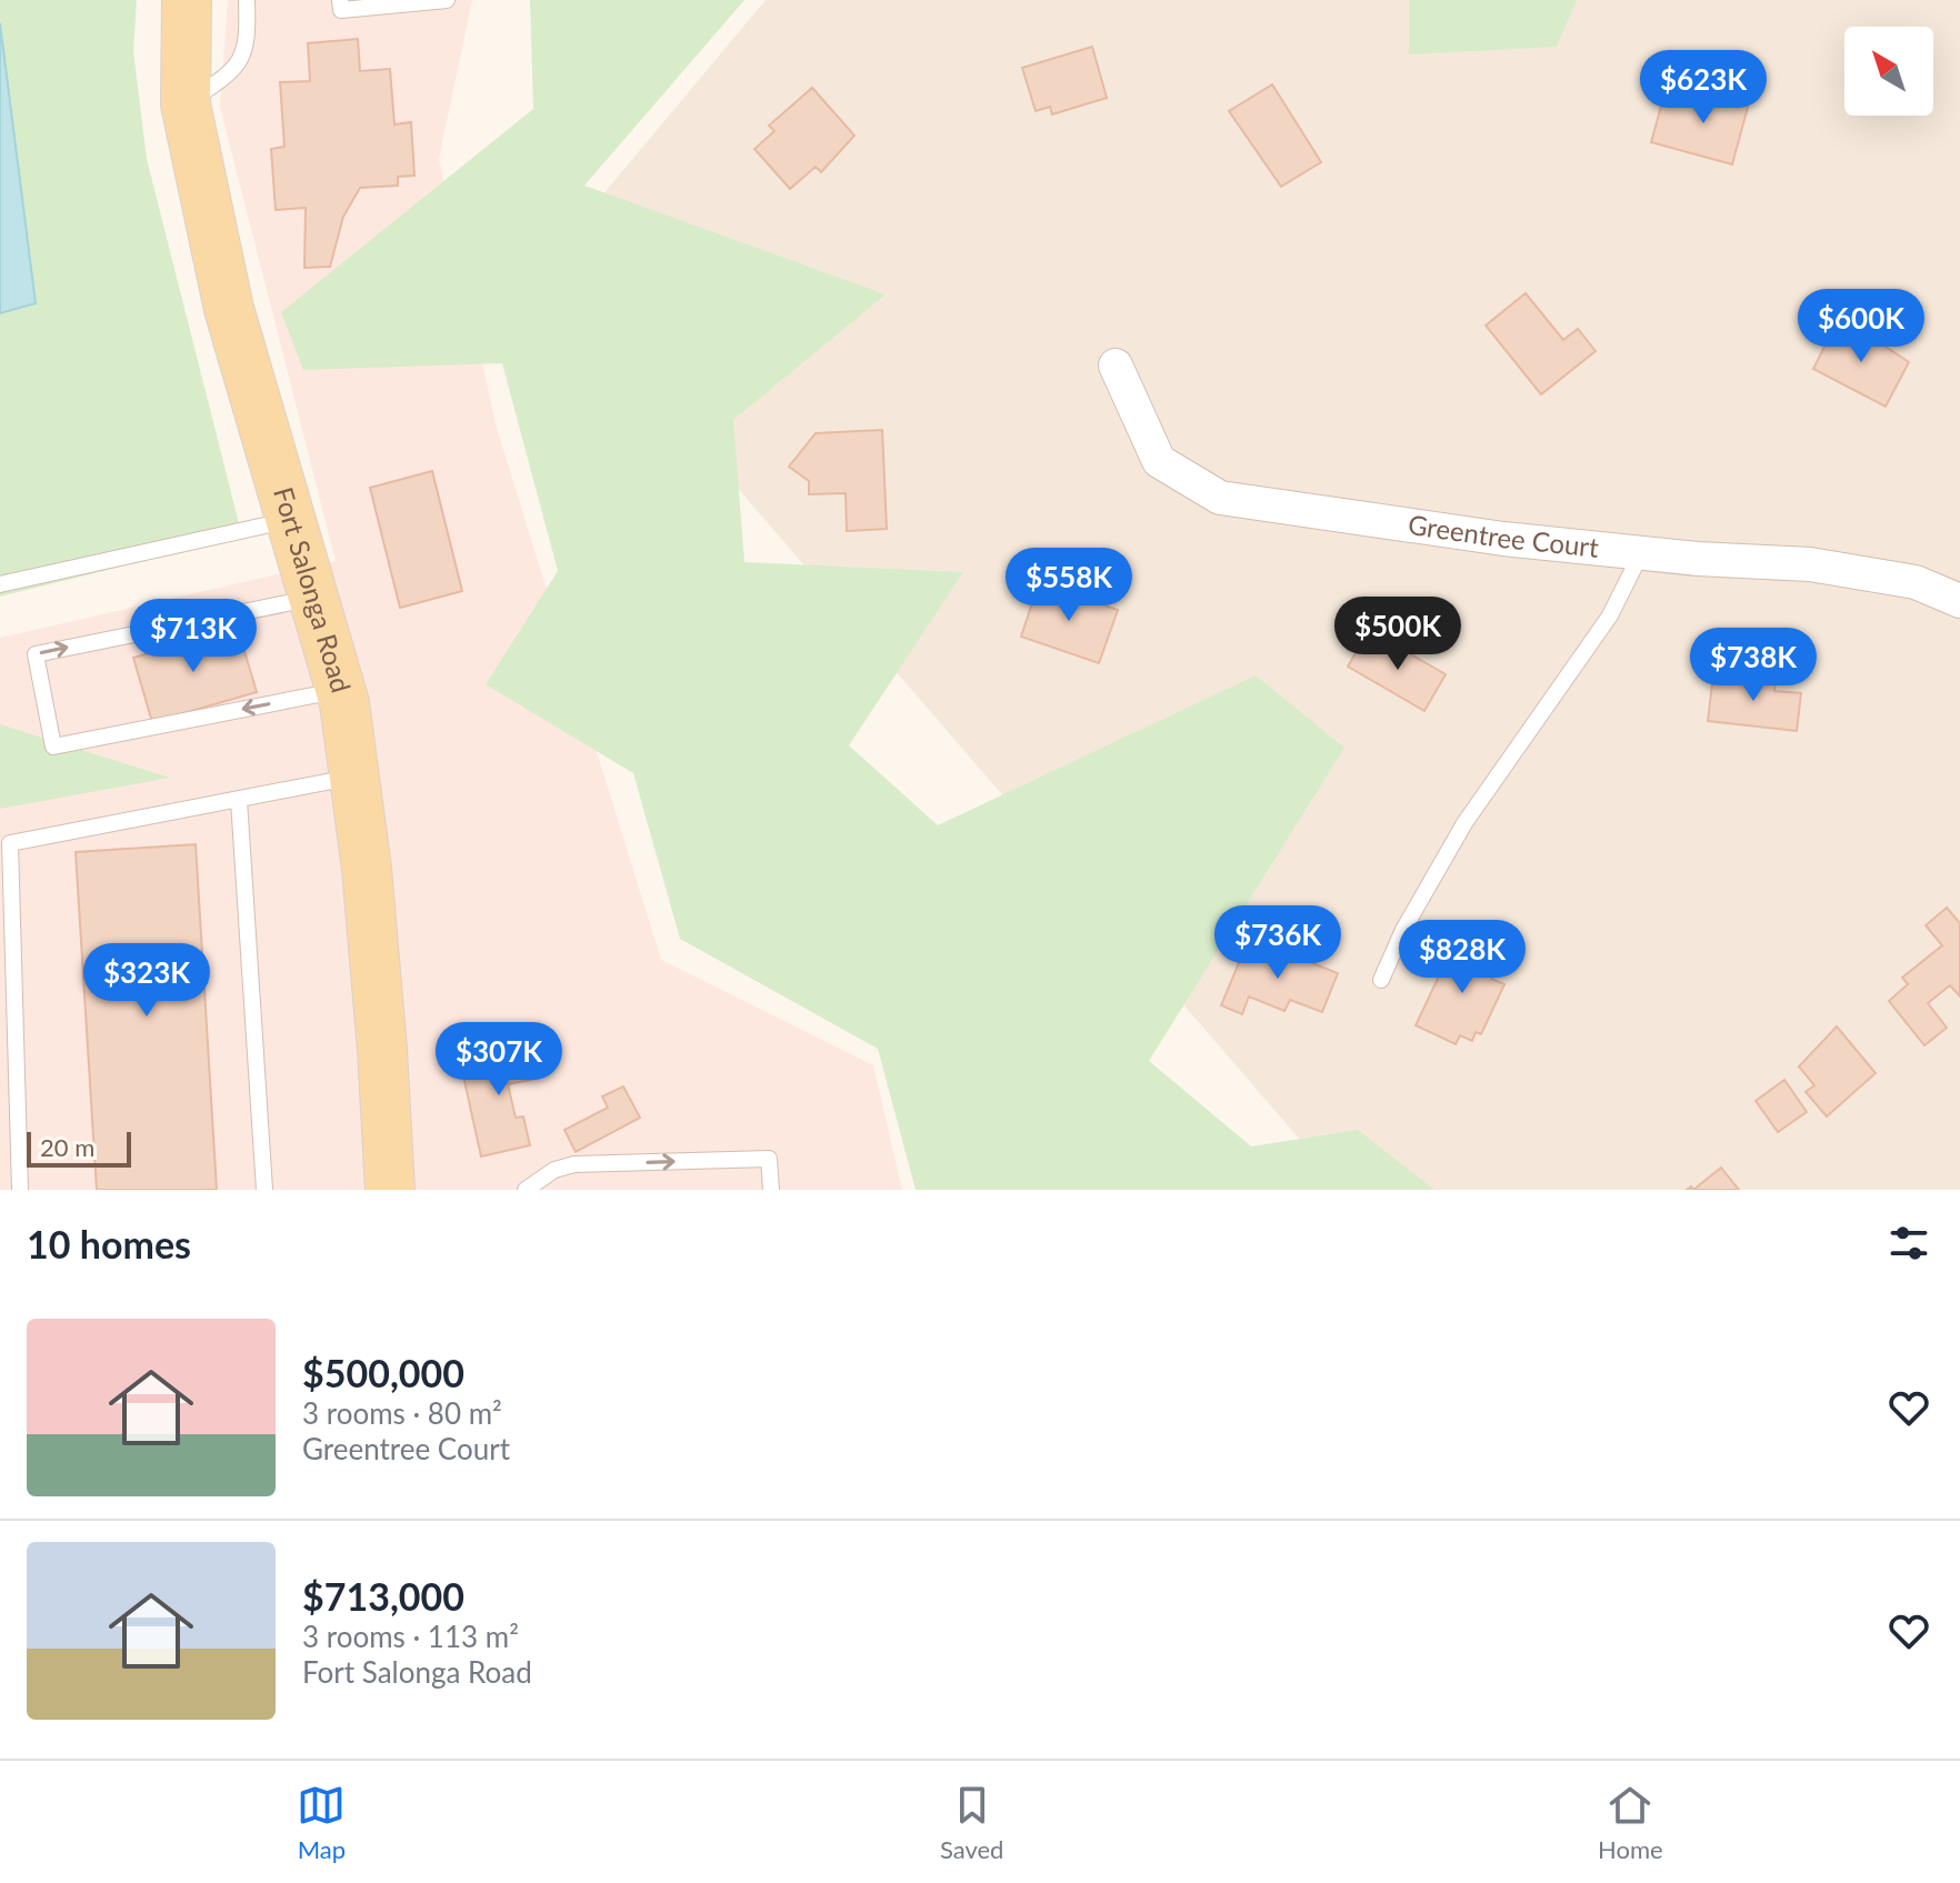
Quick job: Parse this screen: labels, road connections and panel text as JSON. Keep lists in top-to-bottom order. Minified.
{"streets":{"main road":["Fort Salonga Road"],"street":["Greentree Court"]},"scale_bar":"20 m","north":"top left","page":{"price":["$623K","$600K","$558K","$500K","$713K","$738K","$736K","$828K","$323K","$307K"],"scale":"20 m","heading":"10 homes","list":[{"name":"$500,000","note":"3 rooms · 80 m² · Greentree Court"},{"name":"$713,000","note":"3 rooms · 113 m² · Fort Salonga Road"}],"tabs":["Map","Saved","Home"]}}
